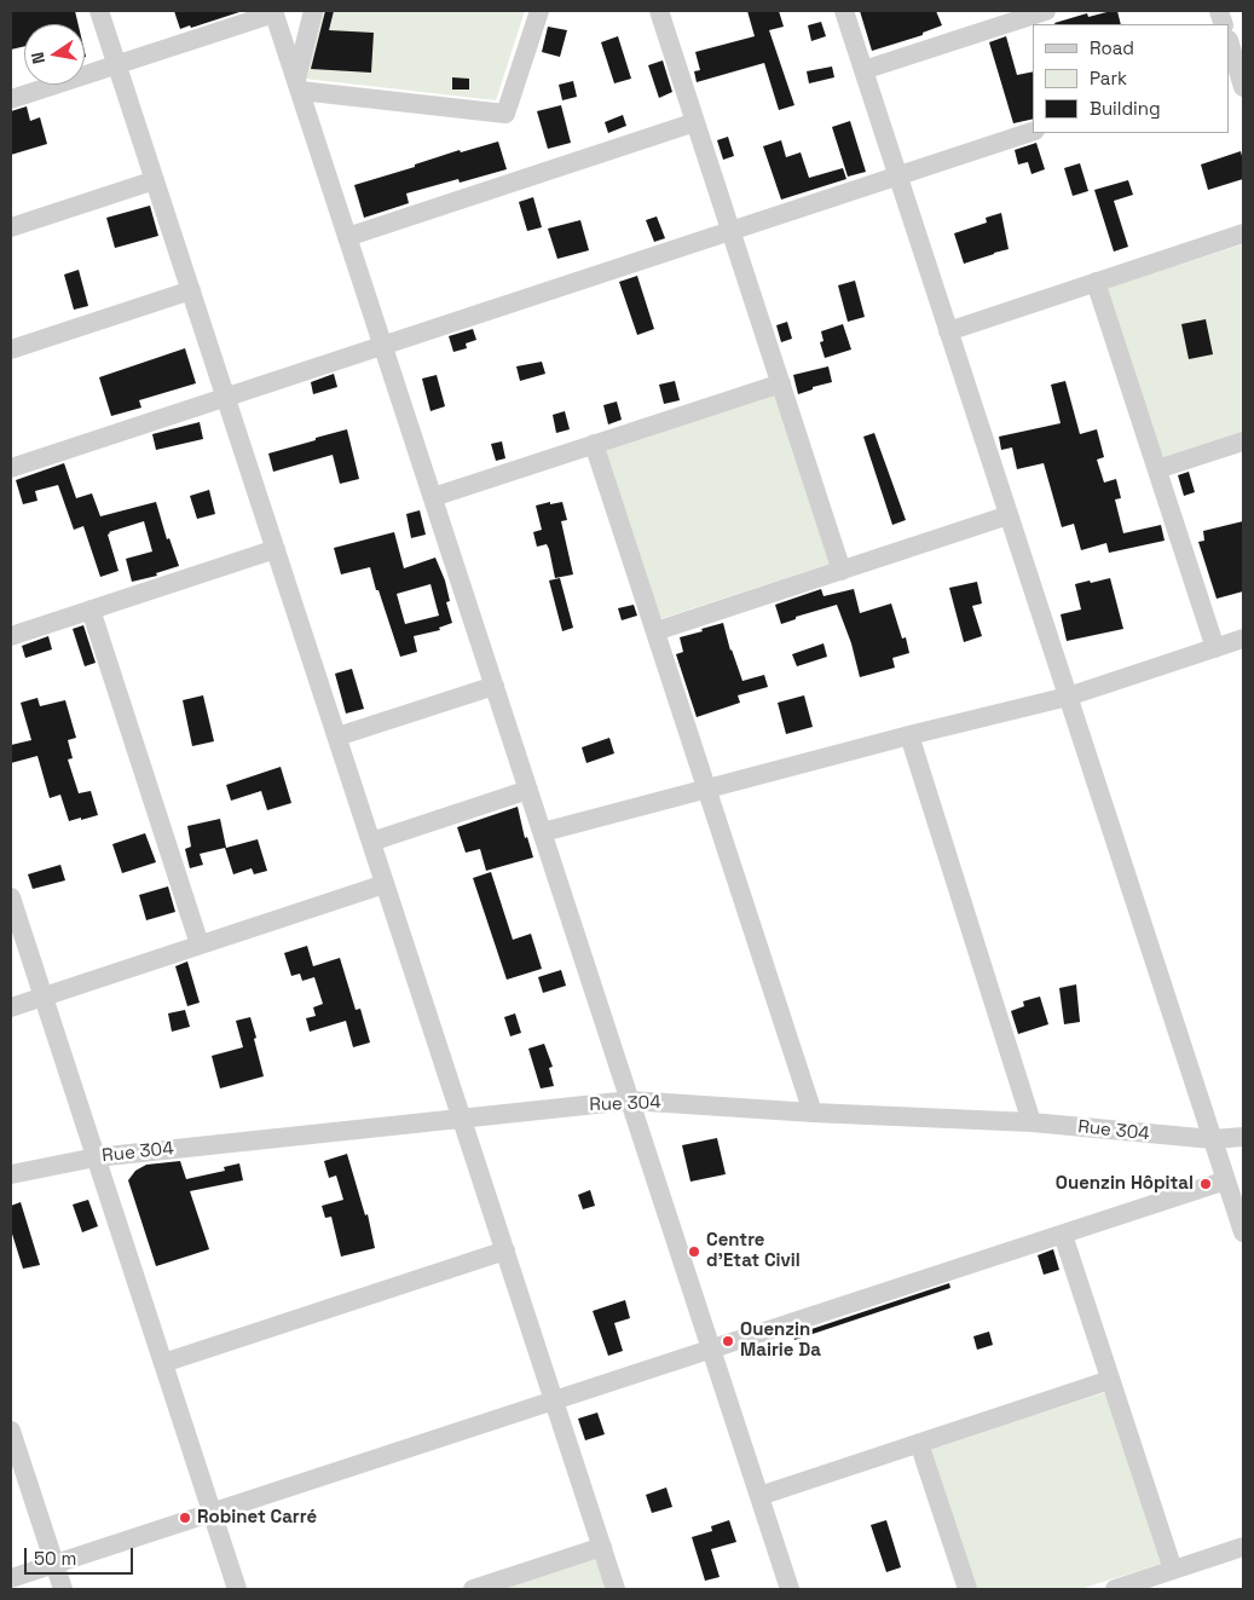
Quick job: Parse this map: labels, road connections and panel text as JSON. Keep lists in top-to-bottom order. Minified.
{"streets":{"street":["Rue 304"]},"places":["Ouenzin Hôpital","Centre d'Etat Civil","Ouenzin Mairie Da","Robinet Carré"],"legend":["Road","Park","Building"],"scale_bar":"50 m","north":"left"}
